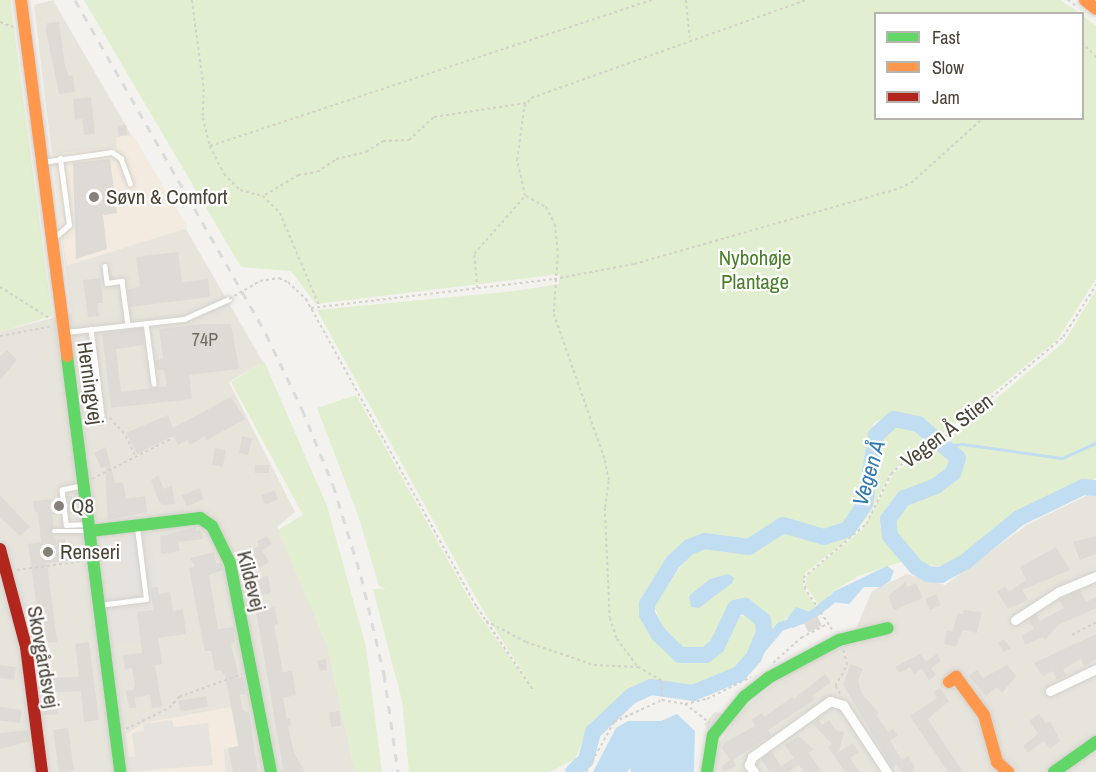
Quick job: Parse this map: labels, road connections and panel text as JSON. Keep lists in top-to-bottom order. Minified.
{"streets":{"street":["Herningvej","Kildevej","Skovgårdsvej"],"path":["Vegen Å Stien"]},"crossings":[["Herningvej","Kildevej"]],"water":["Vegen Å"],"parks":["Nybohøje Plantage"],"places":["Søvn & Comfort","Q8","Renseri"],"house_numbers":["74P"],"legend":["Fast","Slow","Jam"]}
